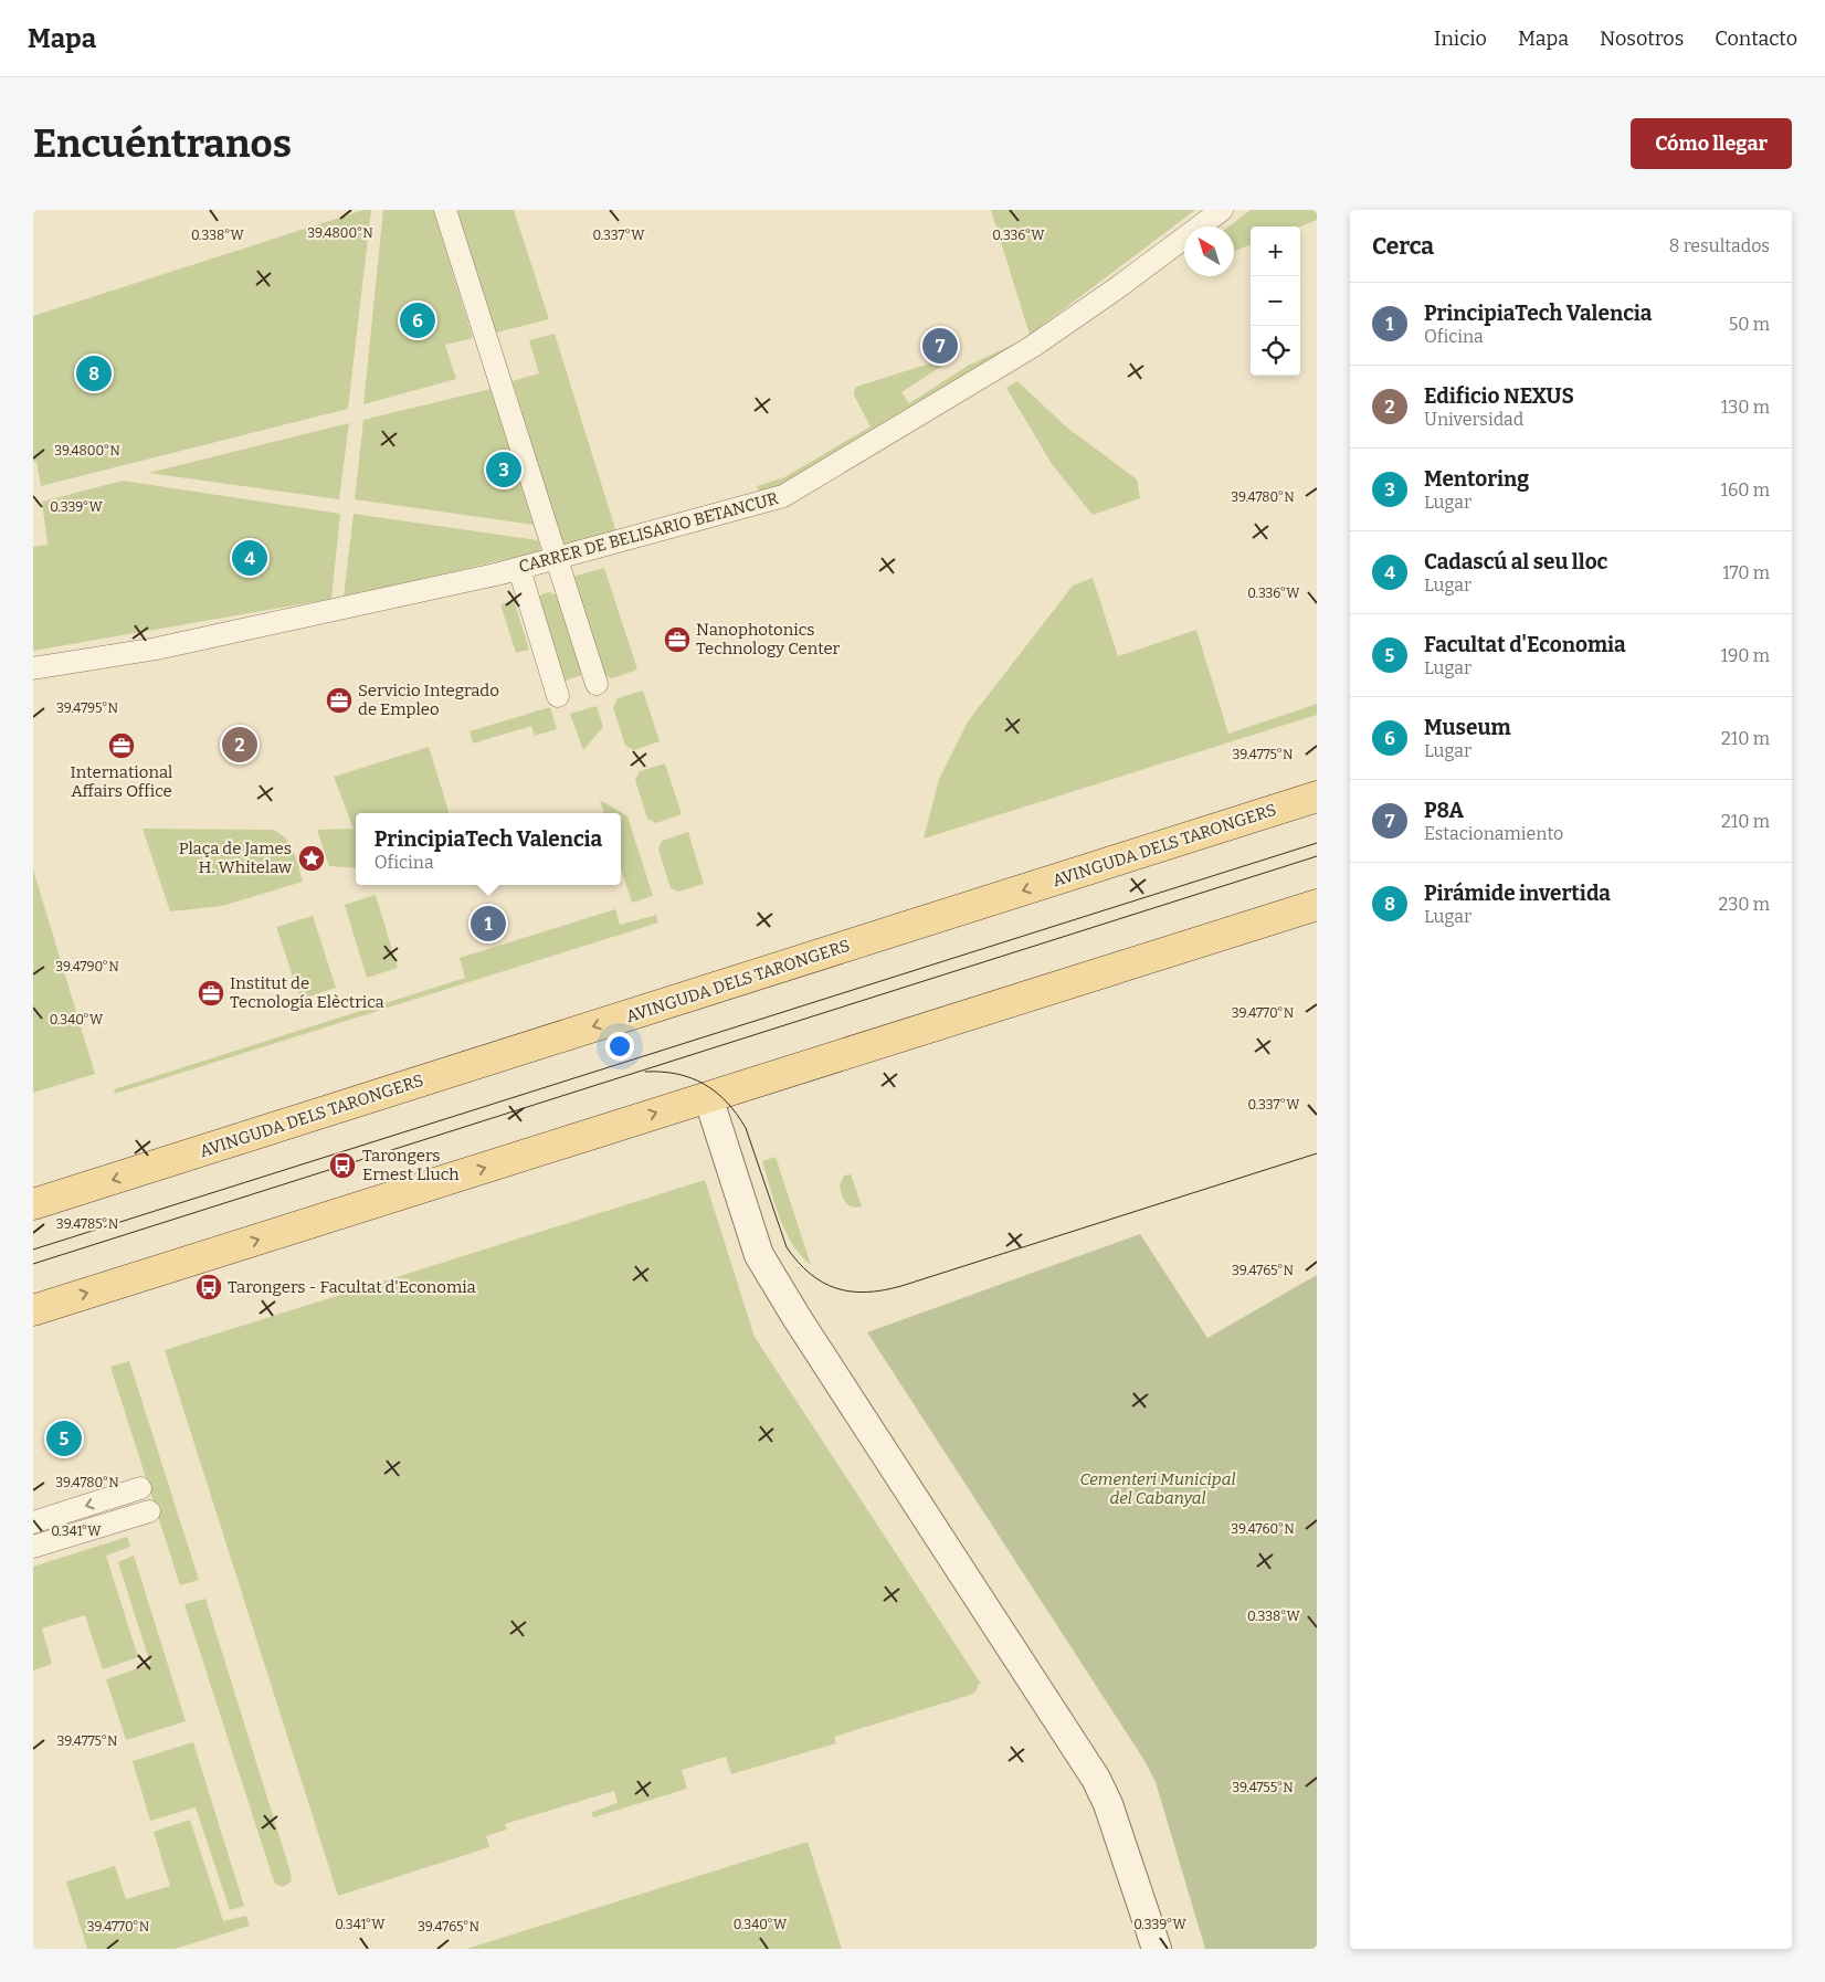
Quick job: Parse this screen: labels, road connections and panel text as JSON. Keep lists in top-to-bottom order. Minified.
{"streets":{"main road":["AVINGUDA DELS TARONGERS"],"street":["CARRER DE BELISARIO BETANCUR"]},"parks":["Cementeri Municipal del Cabanyal"],"places":{"office":["Nanophotonics Technology Center","Servicio Integrado de Empleo","International Affairs Office","Institut de Tecnología Elèctrica"],"place":["Plaça de James H. Whitelaw"],"bus stop":["Tarongers Ernest Lluch","Tarongers - Facultat d'Economia"]},"north":"top left","page":{"header":"Mapa","nav":["Inicio","Mapa","Nosotros","Contacto"],"buttons":"Cómo llegar","title":"Encuéntranos","heading":["Cerca","8 resultados"],"map_buttons":["+","−"],"list":[{"mark":"1","name":"PrincipiaTech Valencia","note":"Oficina","value":"50 m"},{"mark":"2","name":"Edificio NEXUS","note":"Universidad","value":"130 m"},{"mark":"3","name":"Mentoring","note":"Lugar","value":"160 m"},{"mark":"4","name":"Cadascú al seu lloc","note":"Lugar","value":"170 m"},{"mark":"5","name":"Facultat d'Economia","note":"Lugar","value":"190 m"},{"mark":"6","name":"Museum","note":"Lugar","value":"210 m"},{"mark":"7","name":"P8A","note":"Estacionamiento","value":"210 m"},{"mark":"8","name":"Pirámide invertida","note":"Lugar","value":"230 m"}],"pins":["6","7","8","3","4","2","1","5"],"popup":["PrincipiaTech Valencia","Oficina"]},"coordinates":["39.4800°N","0.338°W","0.337°W","0.336°W","39.4780°N","0.339°W","39.4795°N","39.4775°N","39.4790°N","39.4770°N","0.340°W","39.4785°N","39.4765°N","39.4760°N","0.341°W","39.4755°N"]}
